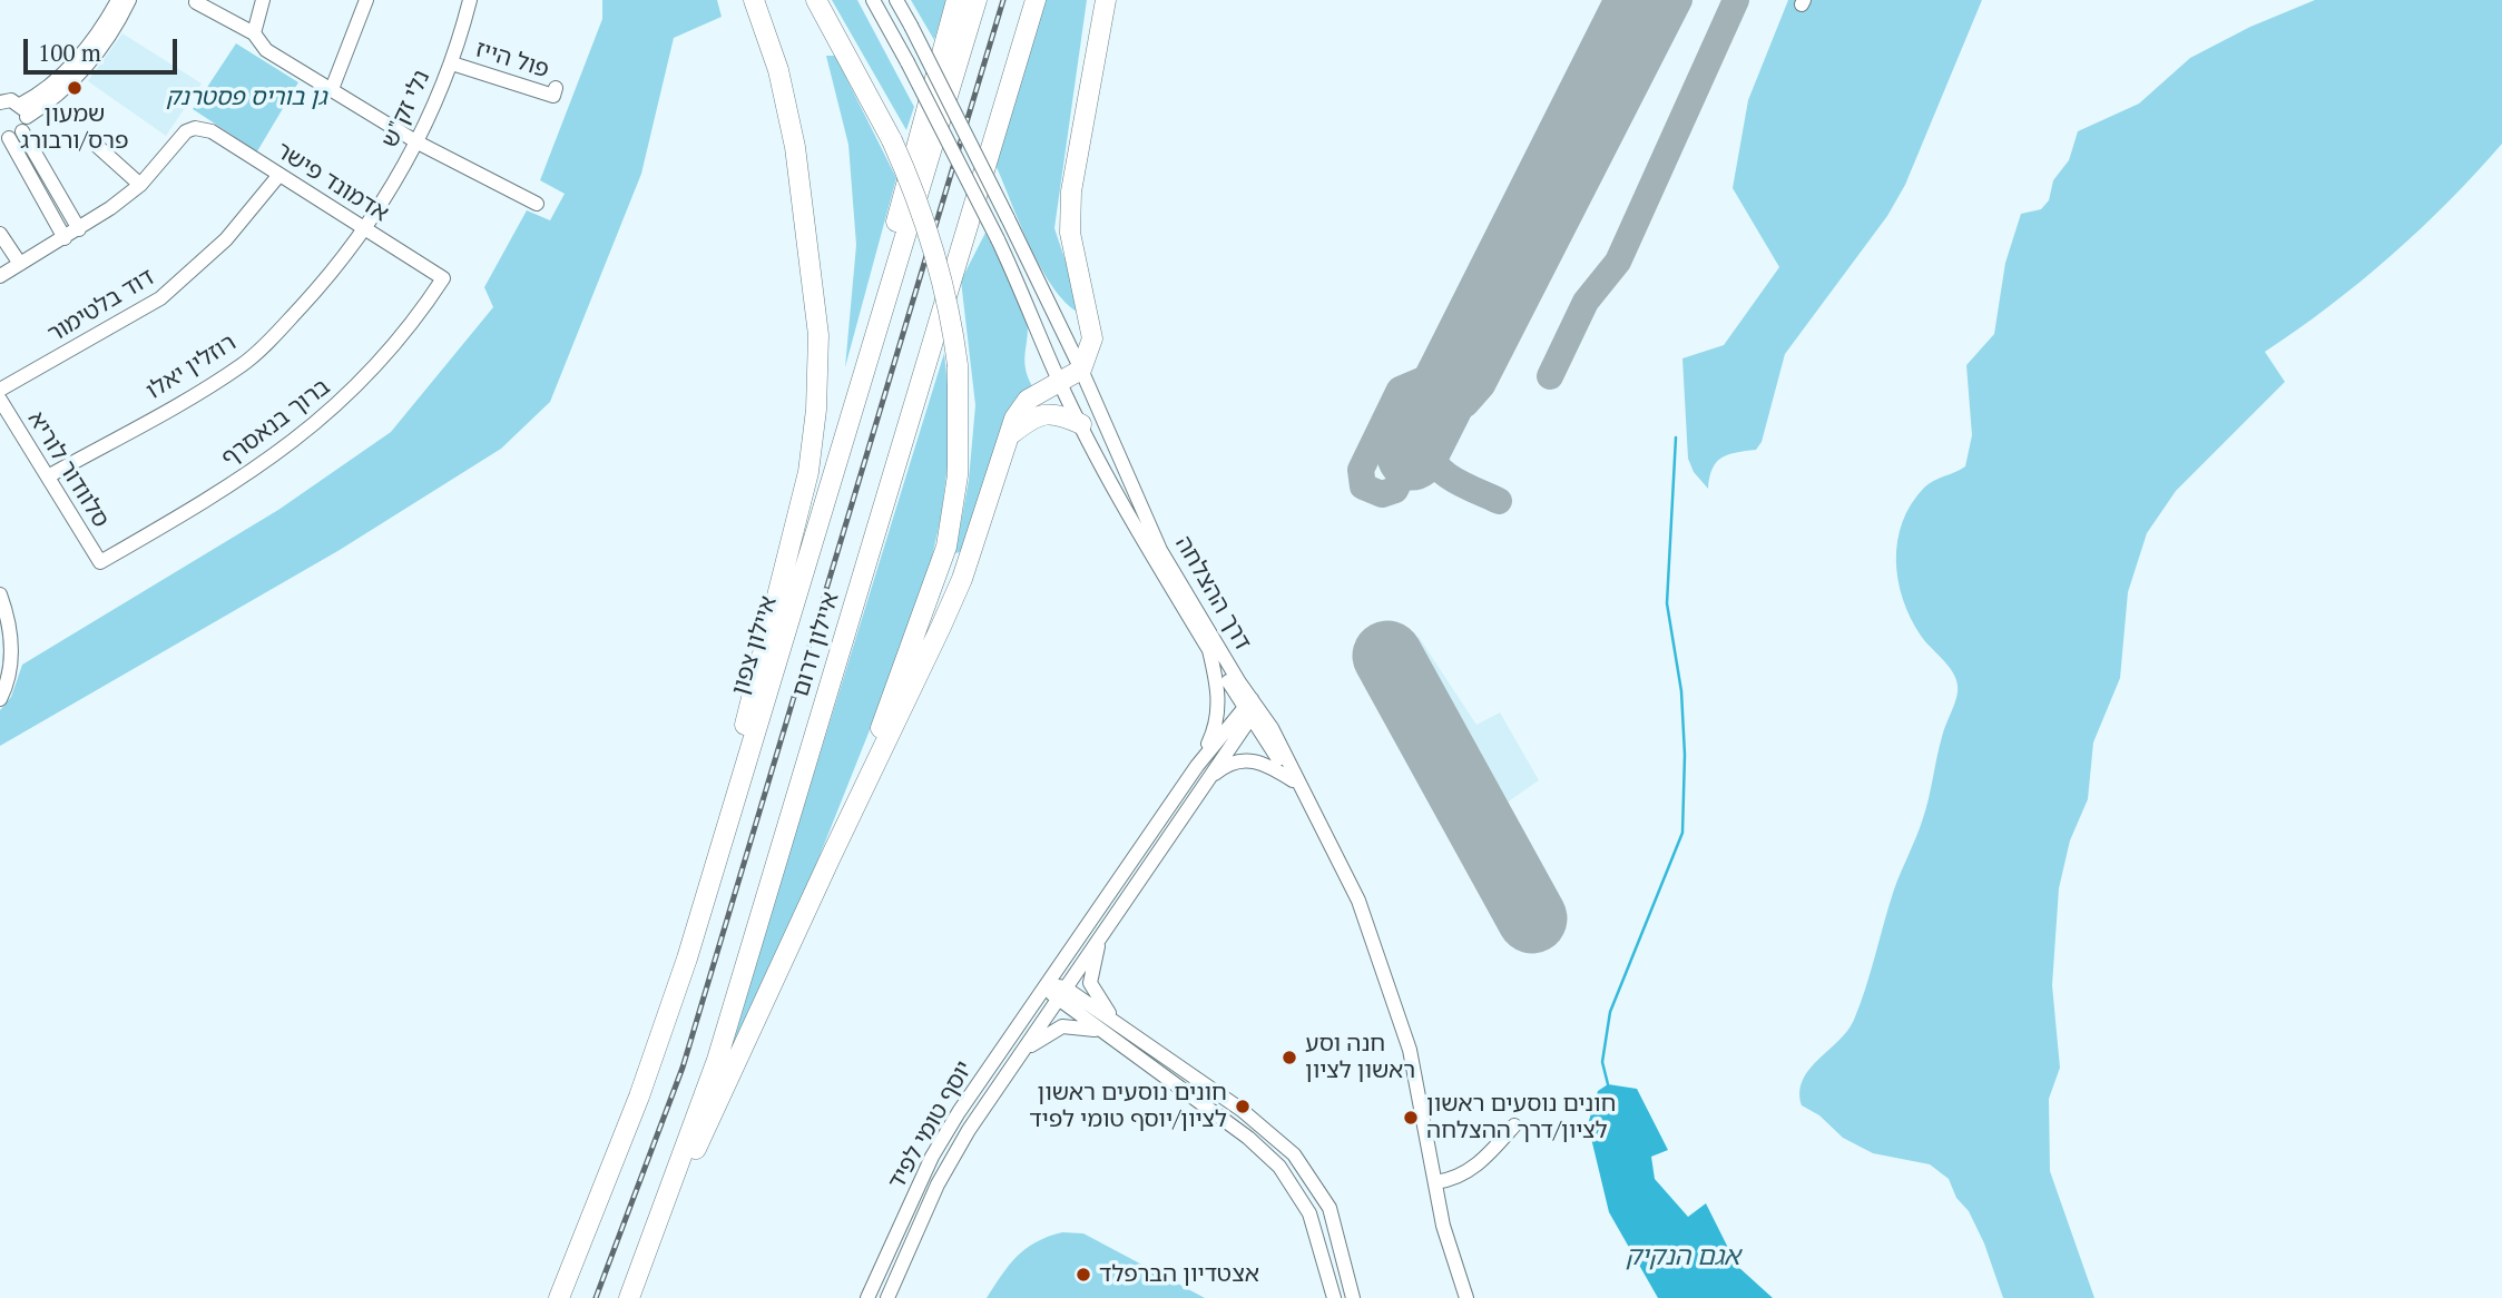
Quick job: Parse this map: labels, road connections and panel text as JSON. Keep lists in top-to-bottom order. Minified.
{"streets":{"highway":["איילון דרום","איילון צפון"],"street":["פול הייז","נלי זק\"ש","אדמונד פישר","דוד בלטימור","רוזלין יאלו","ברוך בנאסרף","סלוודור לוריא","דרך ההצלחה","יוסף טומי לפיד"]},"crossings":[["פול הייז","נלי זק\"ש"],["נלי זק\"ש","אדמונד פישר"],["נלי זק\"ש","רוזלין יאלו"],["אדמונד פישר","דוד בלטימור"],["אדמונד פישר","רוזלין יאלו"],["אדמונד פישר","ברוך בנאסרף"],["רוזלין יאלו","סלוודור לוריא"],["ברוך בנאסרף","סלוודור לוריא"],["דרך ההצלחה","יוסף טומי לפיד"]],"water":["אגם הנקיק"],"parks":["גן בוריס פסטרנק"],"places":["שמעון פרס/ורבורג","חנה וסע ראשון לציון","חונים נוסעים ראשון לציון/יוסף טומי לפיד","חונים נוסעים ראשון לציון/דרך ההצלחה","אצטדיון הברפלד"],"scale_bar":"100 m"}
